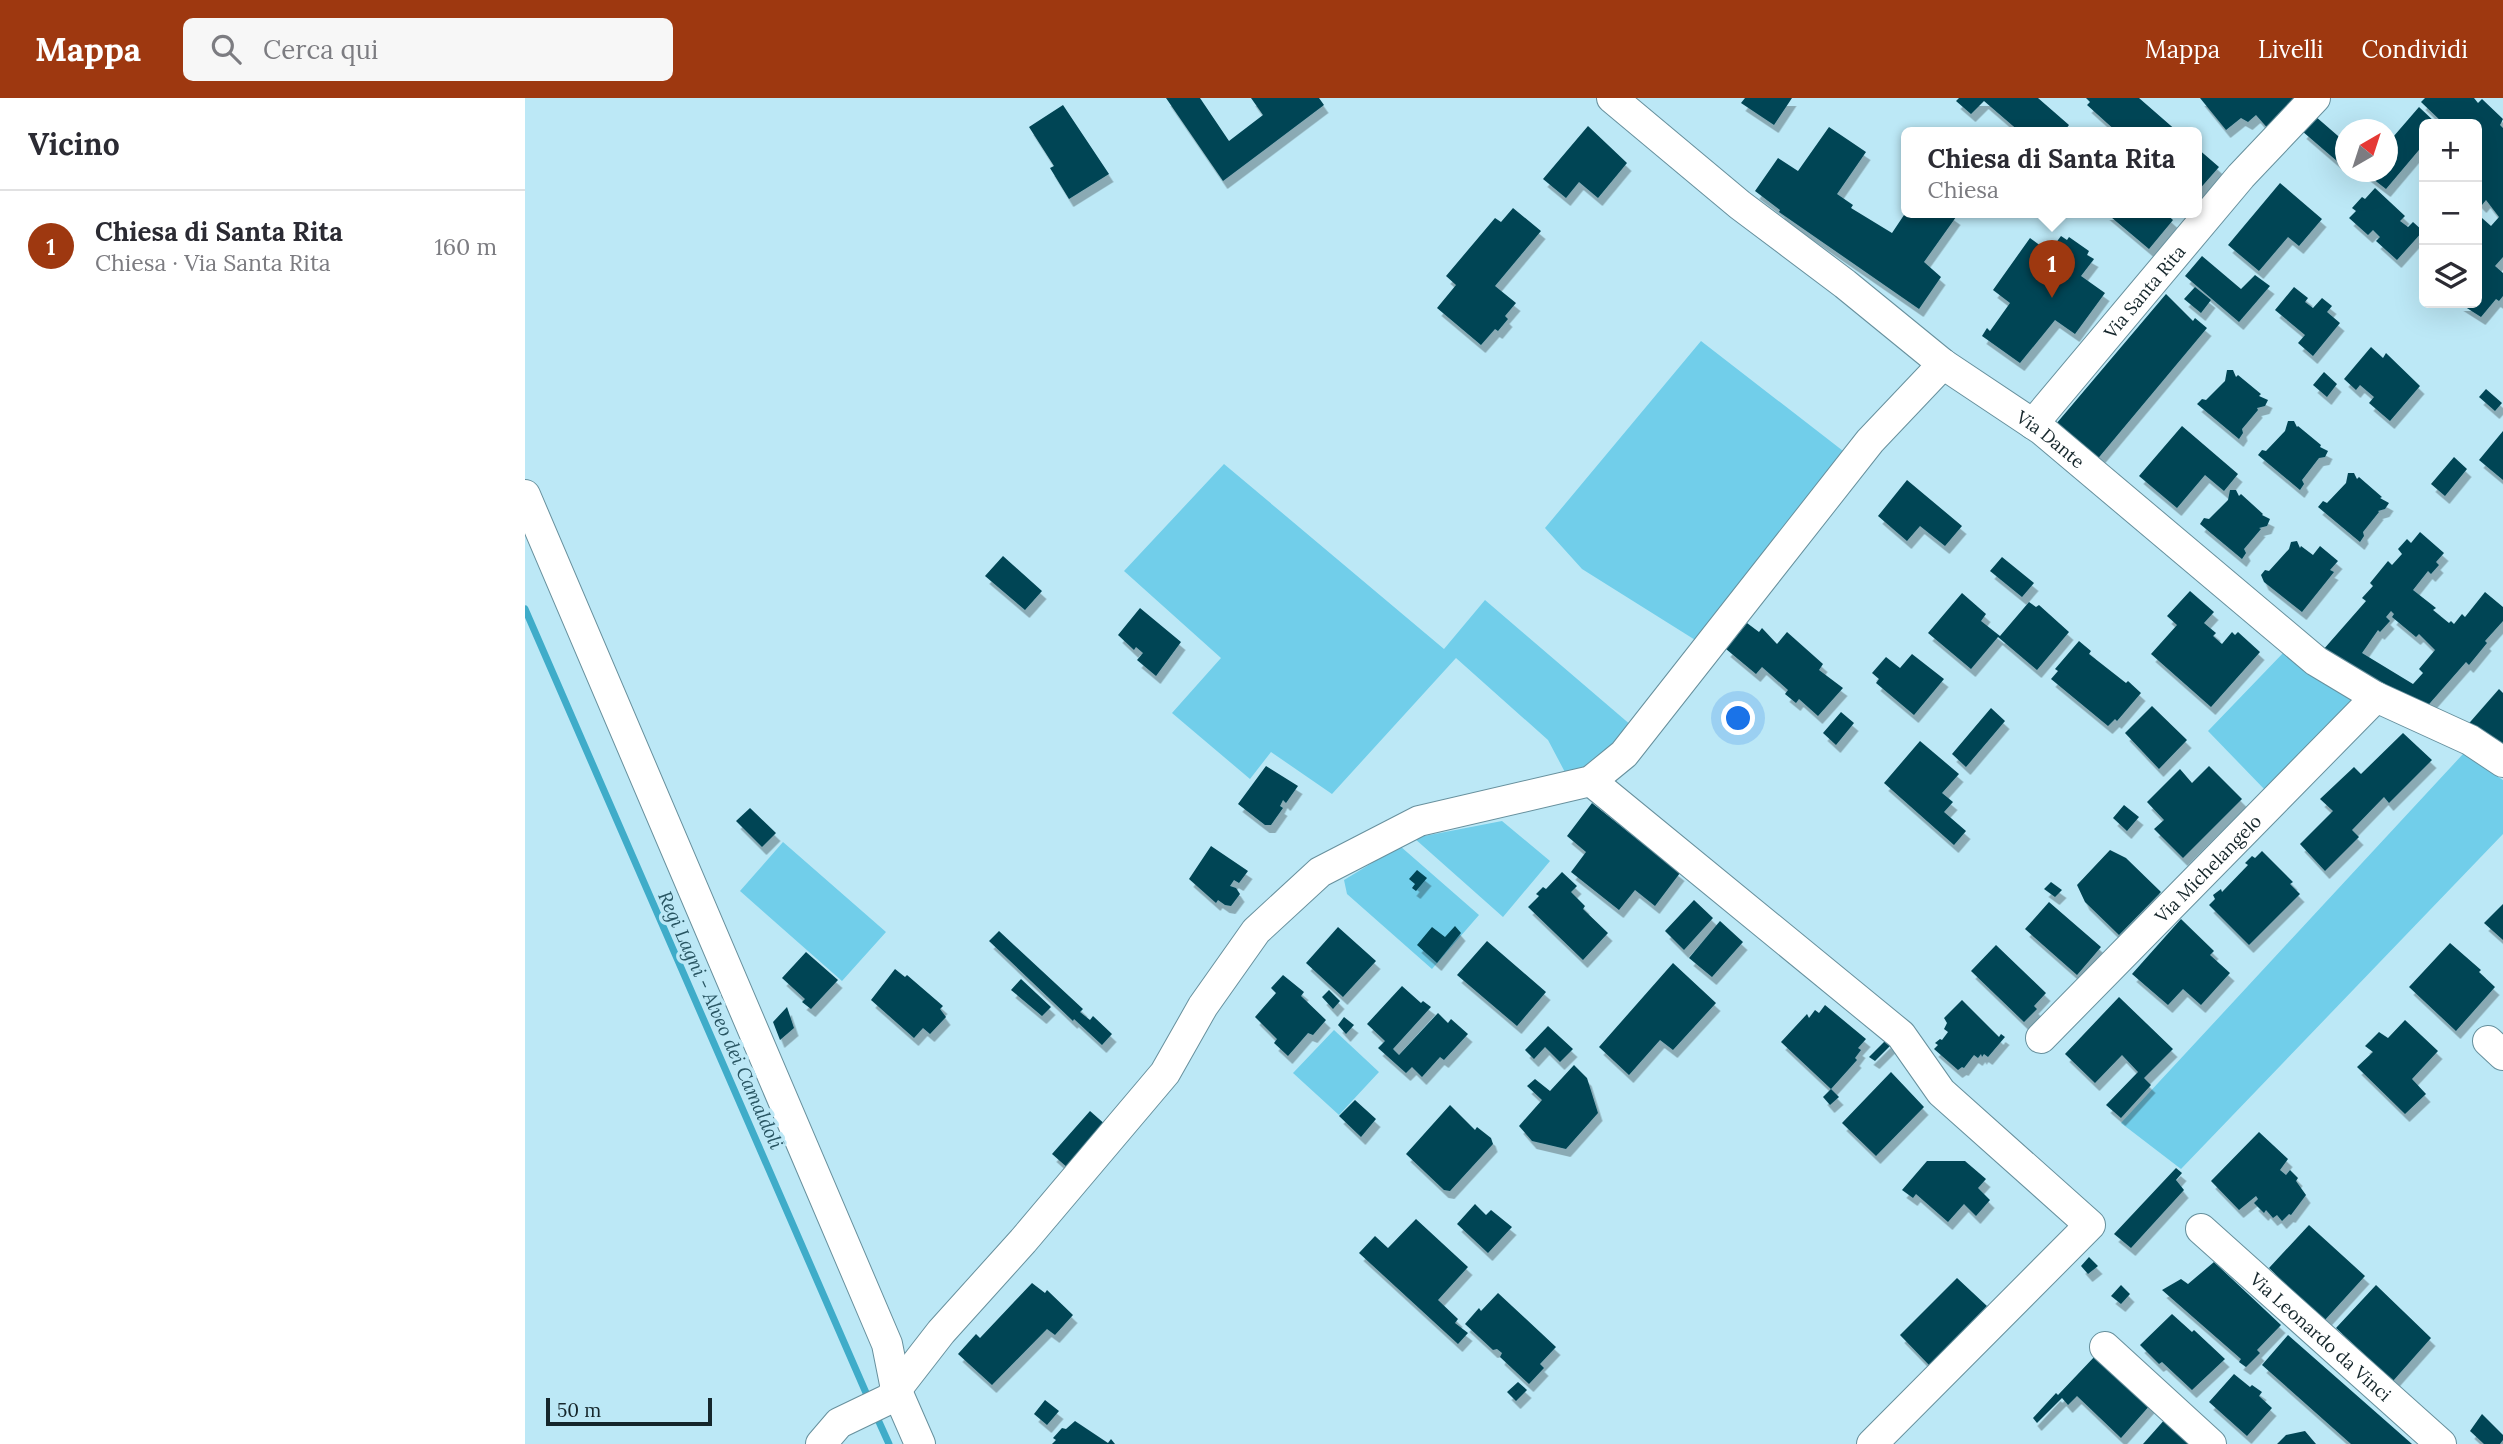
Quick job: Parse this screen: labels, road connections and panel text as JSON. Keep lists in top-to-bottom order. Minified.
{"streets":{"street":["Via Santa Rita","Via Dante","Via Michelangelo","Via Leonardo da Vinci"]},"crossings":[["Via Santa Rita","Via Dante"],["Via Dante","Via Michelangelo"]],"water":["Regi Lagni - Alveo dei Camaldoli"],"scale_bar":"50 m","north":"top right","page":{"header":"Mappa","search":"Cerca qui","nav":["Mappa","Livelli","Condividi"],"heading":"Vicino","map_buttons":["+","−"],"popup":["Chiesa di Santa Rita","Chiesa"],"list":[{"mark":"1","name":"Chiesa di Santa Rita","note":"Chiesa · Via Santa Rita","value":"160 m"}],"pins":"1","scale":"50 m"}}
